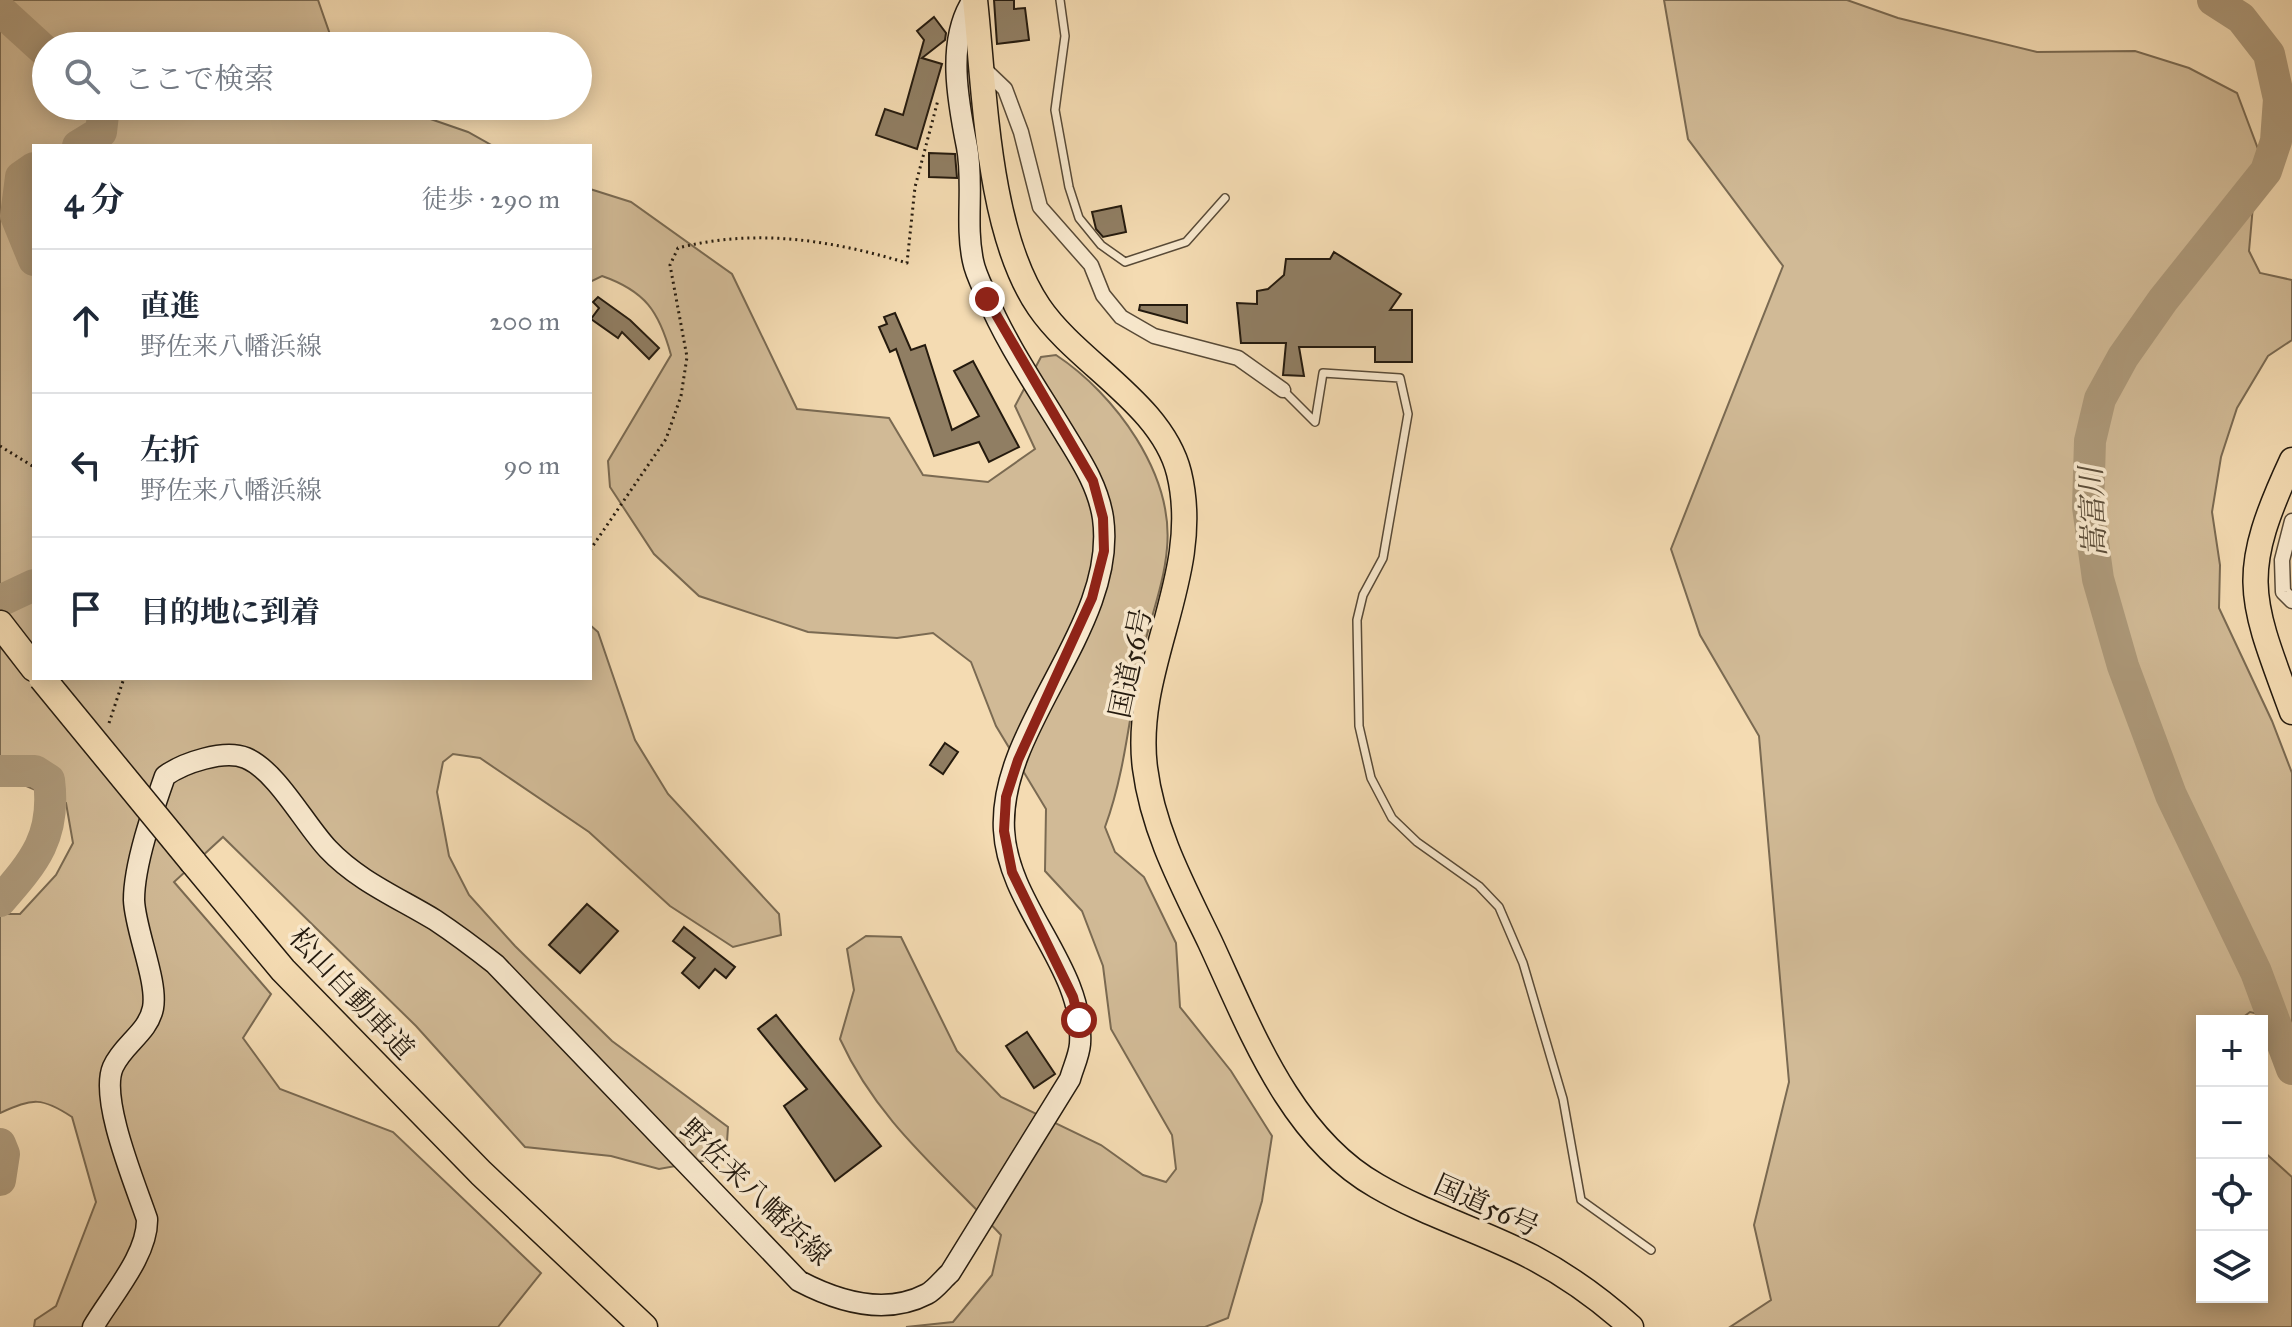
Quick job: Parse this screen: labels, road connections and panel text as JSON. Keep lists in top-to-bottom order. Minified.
{"streets":{"highway":["国道56号","松山自動車道"],"main road":["野佐来八幡浜線"]},"crossings":[["国道56号","野佐来八幡浜線"]],"water":["嵩富川"],"page":{"search":"ここで検索","heading":["4 分","徒歩 · 290 m"],"list":[["直進","野佐来八幡浜線","200 m"],["左折","野佐来八幡浜線","90 m"],"目的地に到着"],"map_buttons":["+","−"]}}
